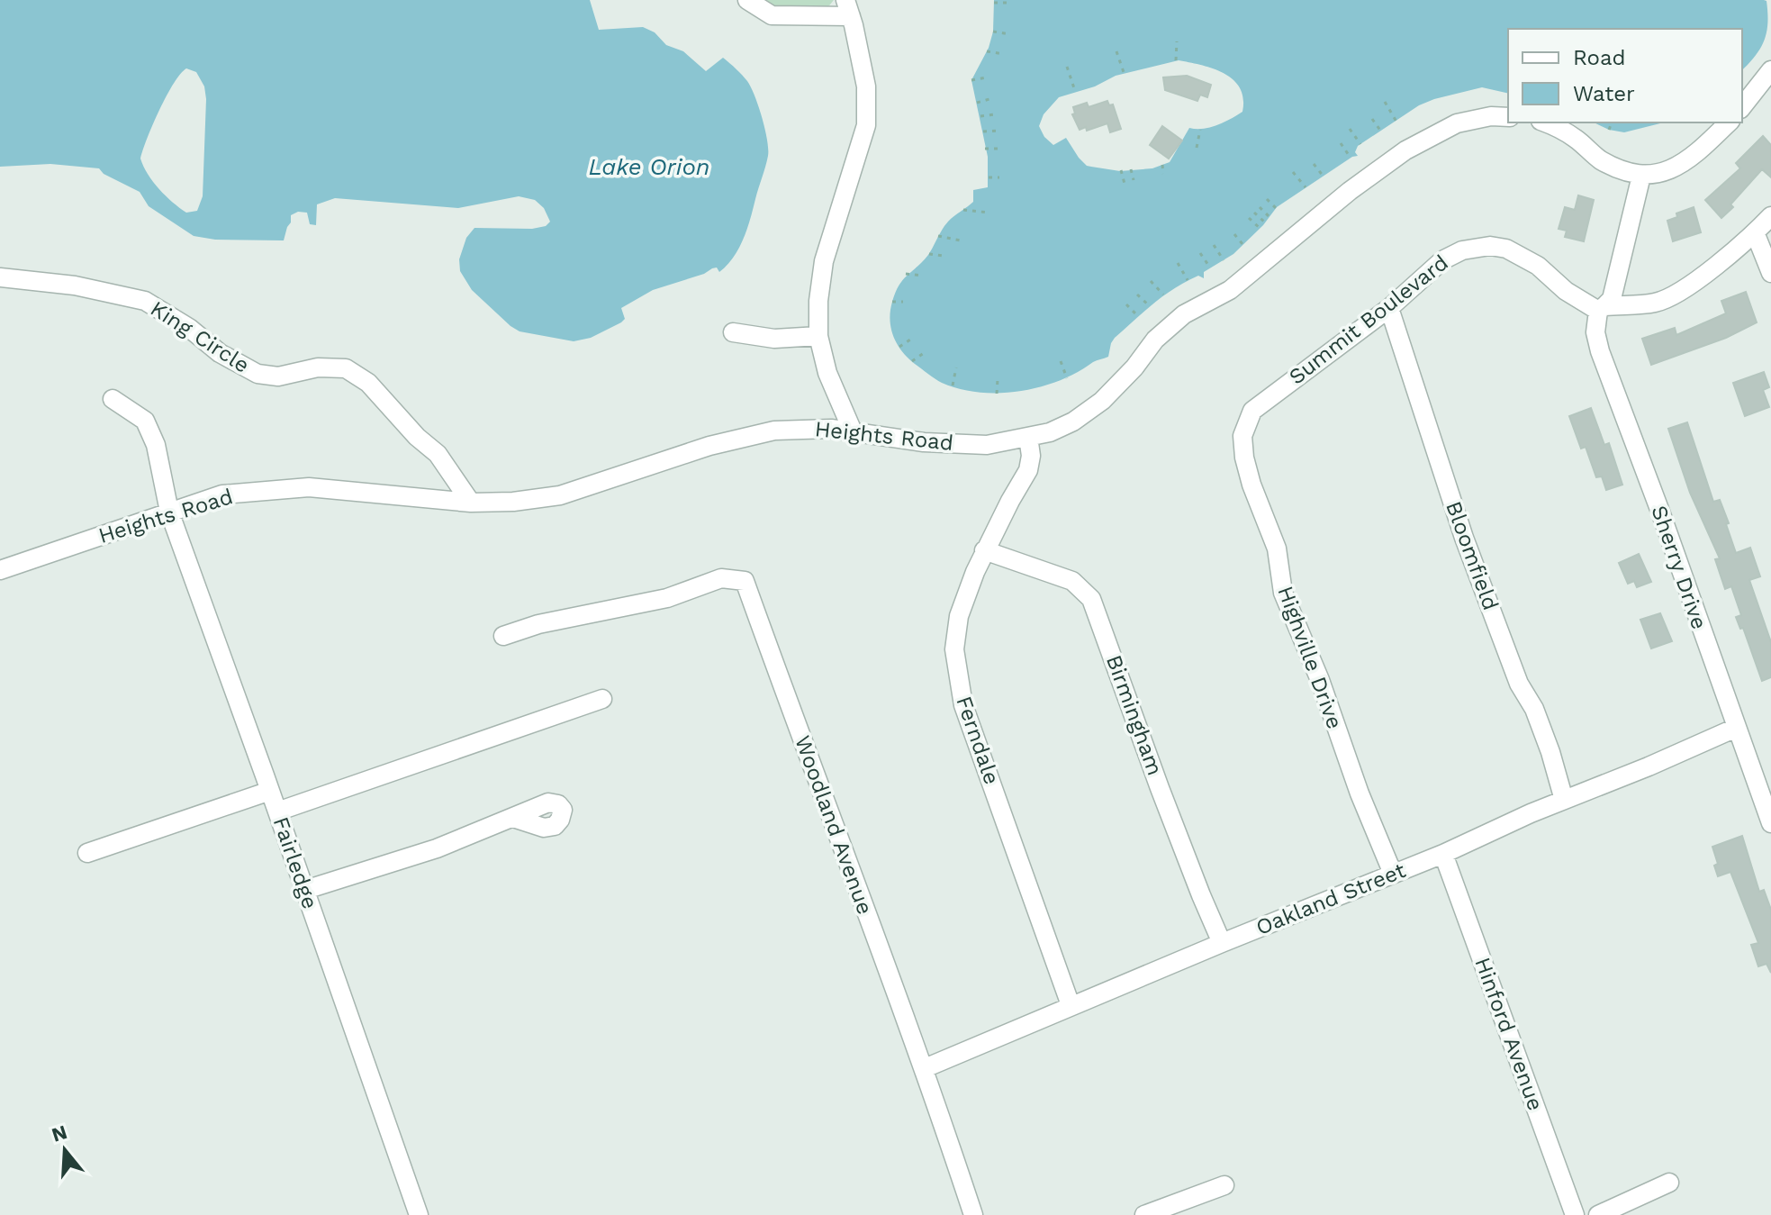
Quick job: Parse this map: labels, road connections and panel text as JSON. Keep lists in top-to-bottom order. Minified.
{"streets":{"street":["Summit Boulevard","King Circle","Heights Road","Bloomfield","Sherry Drive","Highville Drive","Birmingham","Ferndale","Woodland Avenue","Fairledge","Oakland Street","Hinford Avenue"]},"crossings":[["Summit Boulevard","Bloomfield"],["Summit Boulevard","Sherry Drive"],["Summit Boulevard","Highville Drive"],["King Circle","Heights Road"],["Heights Road","Ferndale"],["Heights Road","Fairledge"],["Bloomfield","Oakland Street"],["Sherry Drive","Oakland Street"],["Highville Drive","Oakland Street"],["Birmingham","Ferndale"],["Birmingham","Oakland Street"],["Ferndale","Oakland Street"],["Woodland Avenue","Oakland Street"],["Oakland Street","Hinford Avenue"]],"water":["Lake Orion"],"legend":["Road","Water"],"north":"top"}
